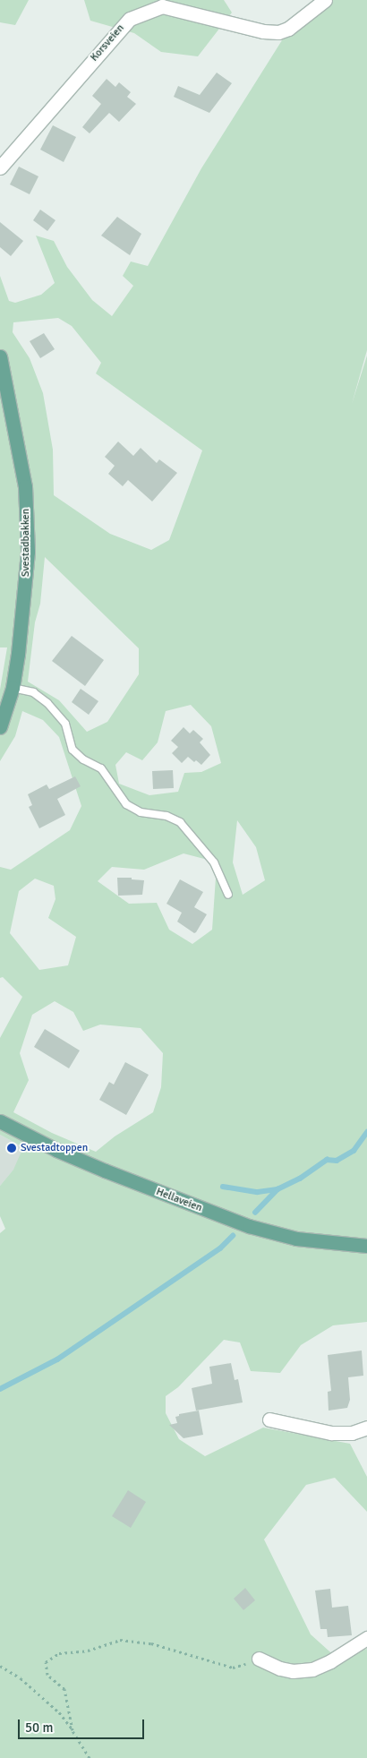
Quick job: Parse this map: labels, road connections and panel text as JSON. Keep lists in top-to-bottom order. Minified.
{"streets":{"main road":["Svestadbakken","Hellaveien"],"street":["Korsveien"]},"places":["Svestadtoppen"],"scale_bar":"50 m"}
